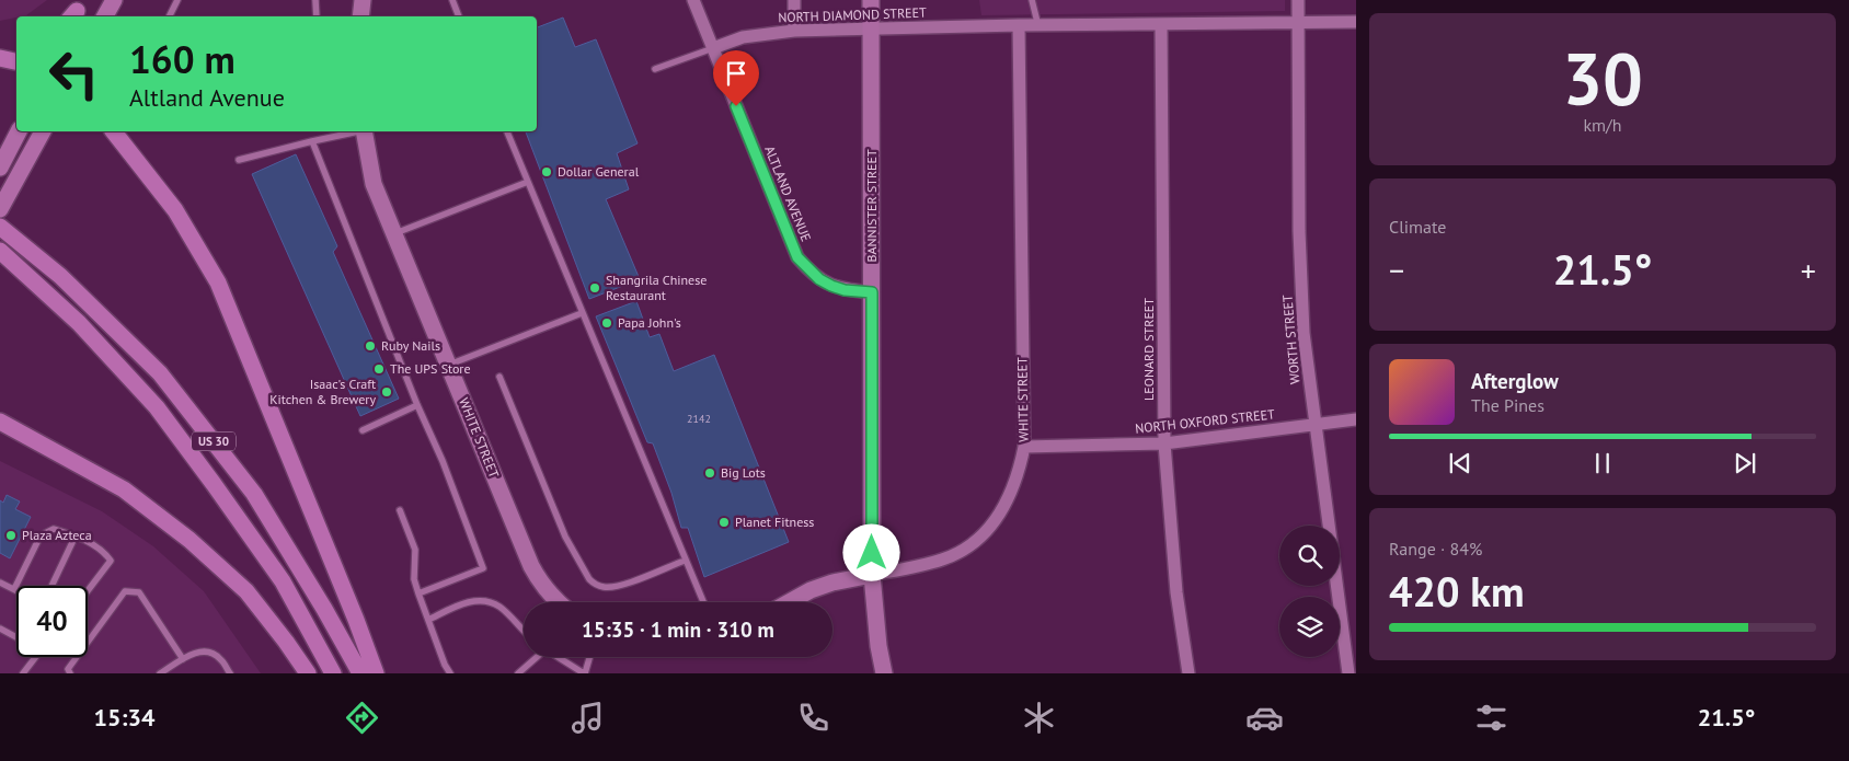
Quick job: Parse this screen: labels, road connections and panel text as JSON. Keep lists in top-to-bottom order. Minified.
{"streets":{"highway":["US 30"],"street":["NORTH DIAMOND STREET","ALTLAND AVENUE","BANNISTER STREET","WORTH STREET","LEONARD STREET","WHITE STREET","NORTH OXFORD STREET"]},"crossings":[["NORTH DIAMOND STREET","ALTLAND AVENUE"],["NORTH DIAMOND STREET","BANNISTER STREET"],["NORTH DIAMOND STREET","WORTH STREET"],["NORTH DIAMOND STREET","LEONARD STREET"],["NORTH DIAMOND STREET","WHITE STREET"],["ALTLAND AVENUE","BANNISTER STREET"],["BANNISTER STREET","WHITE STREET"],["WORTH STREET","NORTH OXFORD STREET"],["LEONARD STREET","NORTH OXFORD STREET"],["WHITE STREET","NORTH OXFORD STREET"]],"places":["Dollar General","Shangrila Chinese Restaurant","Papa John's","Ruby Nails","The UPS Store","Isaac's Craft Kitchen & Brewery","Big Lots","Planet Fitness","Plaza Azteca"],"house_numbers":["2142"],"page":{"tile":[["30","km/h"],"Climate",["Range · 84%","420 km"]],"turn":["160 m","Altland Avenue"],"heat":["−","21.5°","+"],"song":["Afterglow","The Pines"],"limit":"40","trip":"15:35 · 1 min · 310 m","tabs":["15:34","21.5°"]}}
